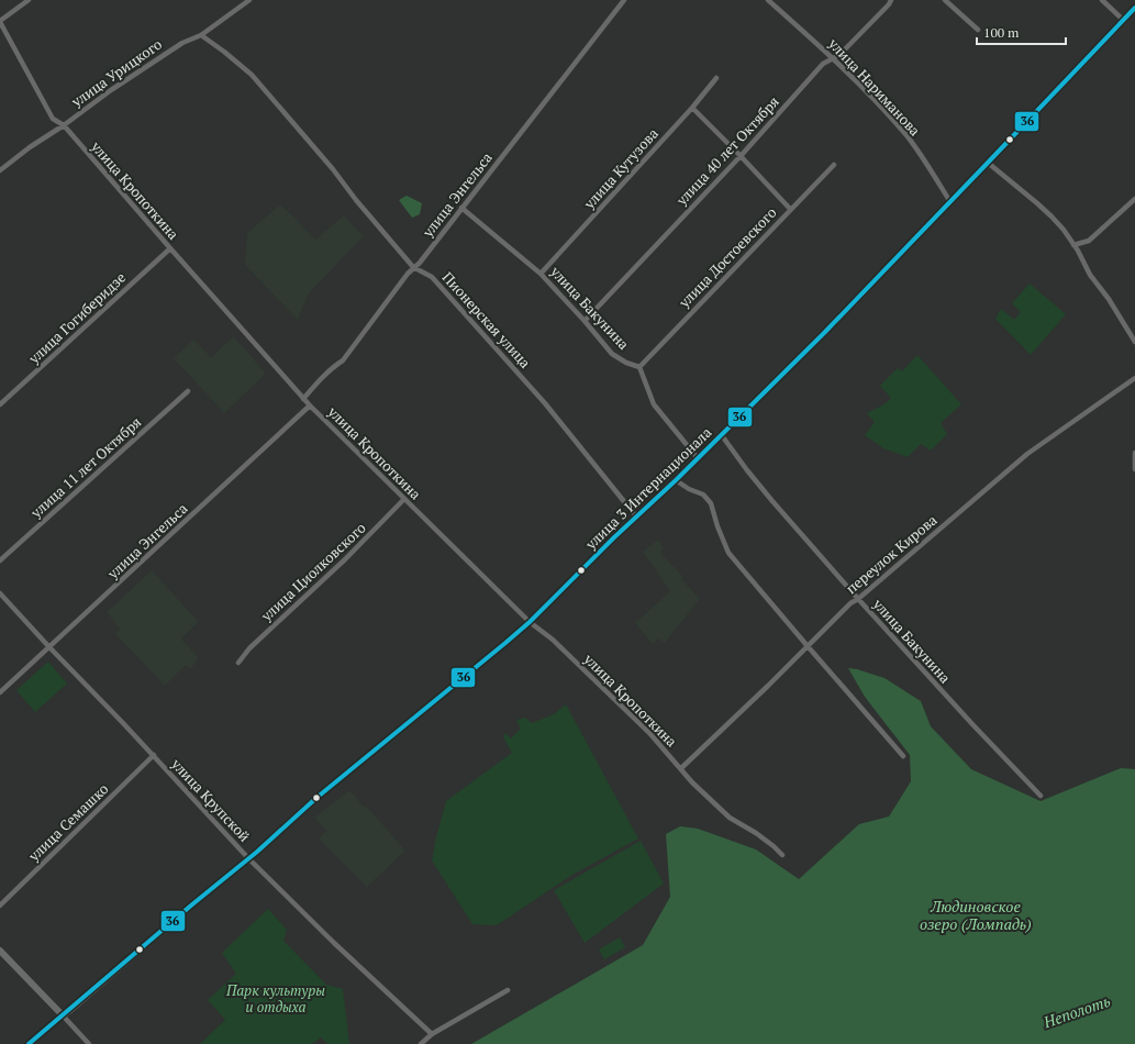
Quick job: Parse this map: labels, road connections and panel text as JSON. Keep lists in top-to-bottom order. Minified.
{"streets":{"street":["улица Урицкого","улица Нариманова","улица 40 лет Октября","улица Кутузова","улица Кропоткина","улица Энгельса","улица Достоевского","улица Бакунина","улица Гогиберидзе","Пионерская улица","улица 11 лет Октября","улица 3 Интернационала","переулок Кирова","улица Циолковского","улица Крупской","улица Семашко"]},"crossings":[["улица Урицкого","улица Кропоткина"],["улица Урицкого","Пионерская улица"],["улица Нариманова","улица 40 лет Октября"],["улица Нариманова","улица 3 Интернационала"],["улица 40 лет Октября","улица Бакунина"],["улица Кутузова","улица Бакунина"],["улица Кропоткина","улица Энгельса"],["улица Кропоткина","улица Гогиберидзе"],["улица Кропоткина","улица 3 Интернационала"],["улица Кропоткина","переулок Кирова"],["улица Кропоткина","улица Циолковского"],["улица Энгельса","улица Бакунина"],["улица Энгельса","Пионерская улица"],["улица Энгельса","улица Крупской"],["улица Достоевского","улица Бакунина"],["улица Бакунина","улица 3 Интернационала"],["улица Бакунина","переулок Кирова"],["Пионерская улица","улица 3 Интернационала"],["улица 3 Интернационала","улица Крупской"],["улица Крупской","улица Семашко"]],"water":["Людиновское озеро (Ломпадь)","Неполоть"],"parks":["Парк культуры и отдыха"],"lines":["transit line 36"],"scale_bar":"100 m"}
